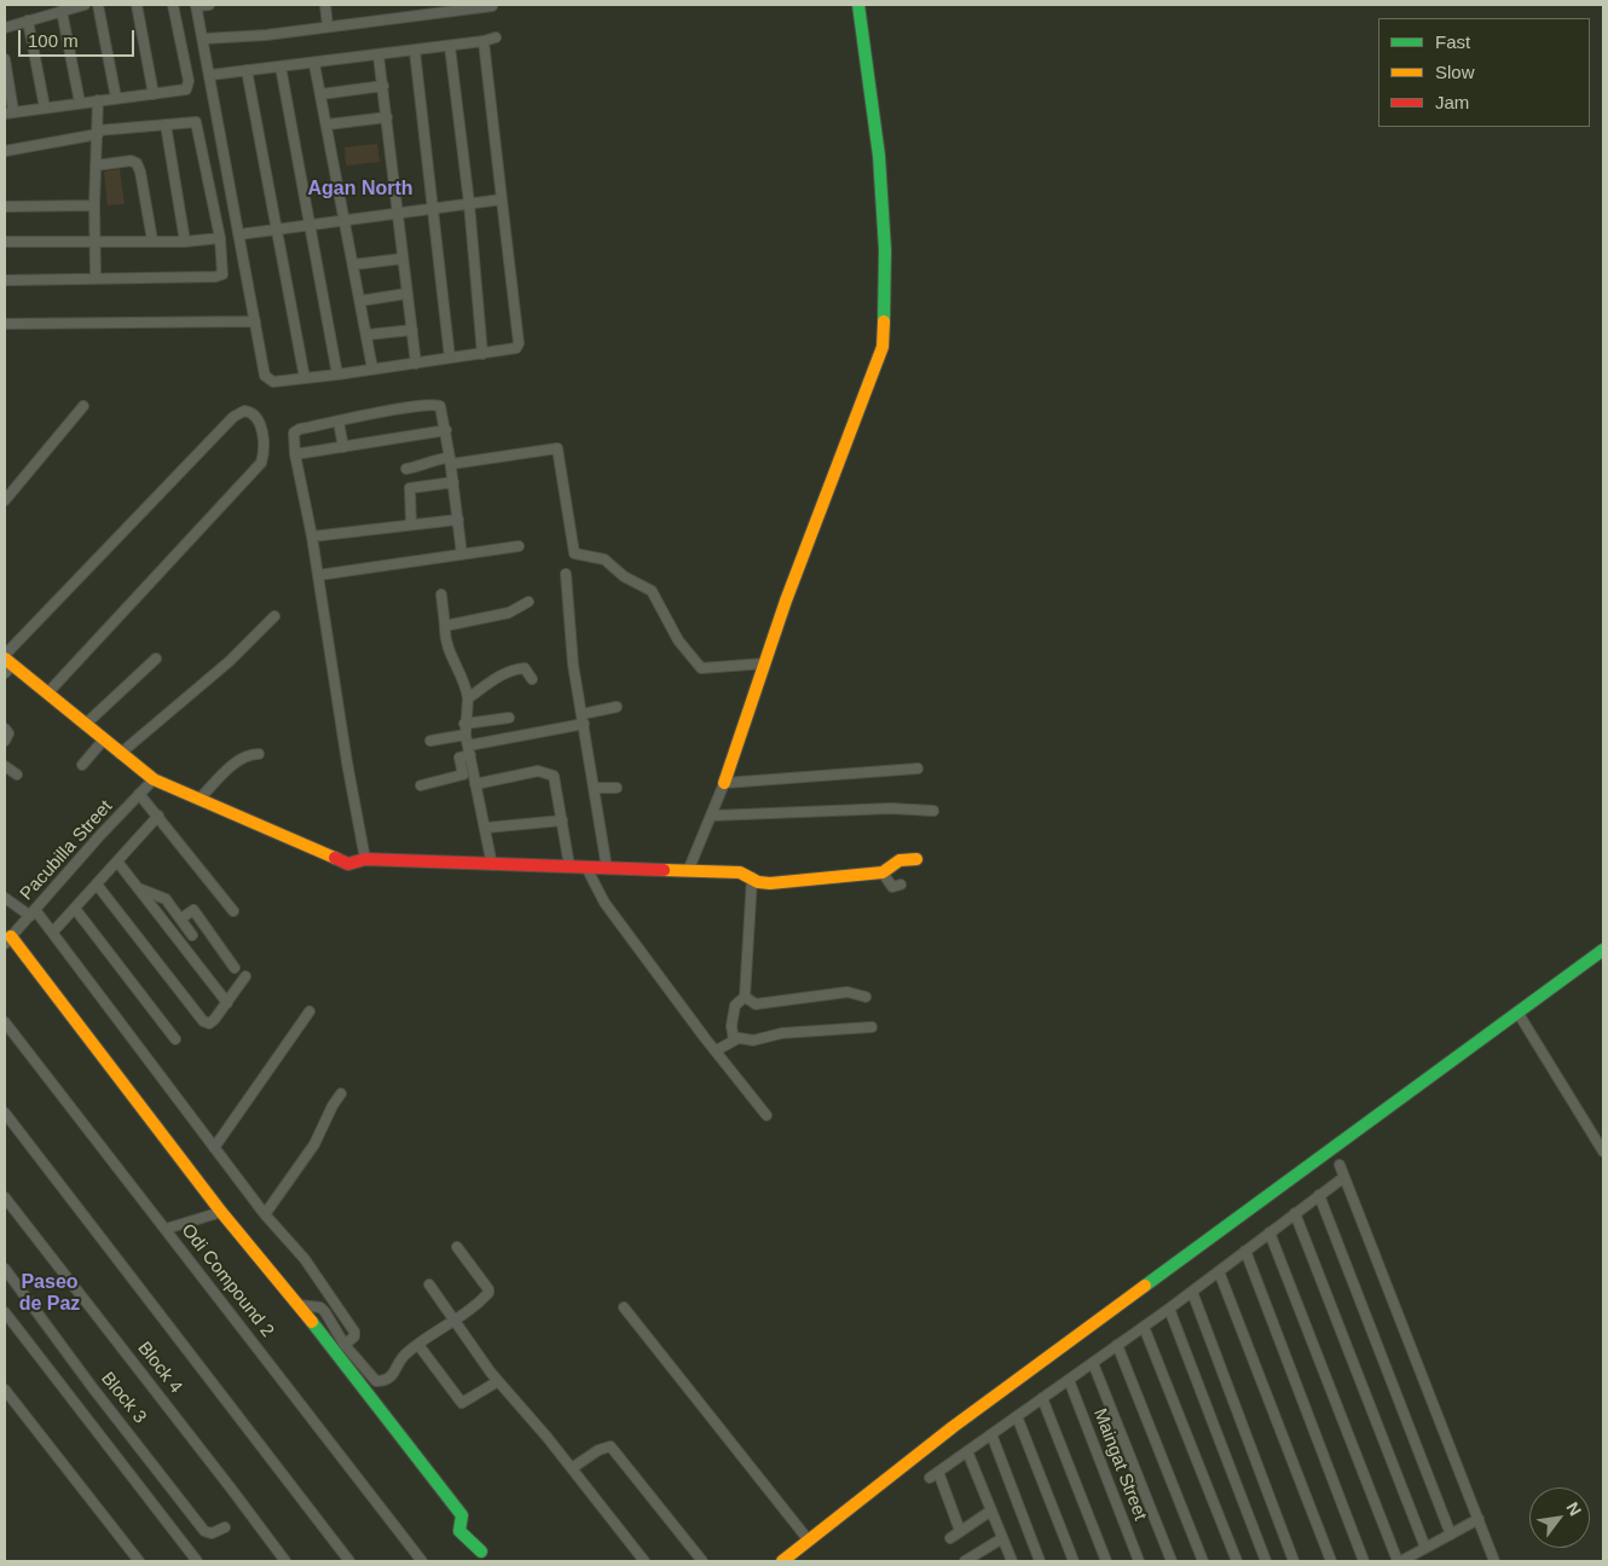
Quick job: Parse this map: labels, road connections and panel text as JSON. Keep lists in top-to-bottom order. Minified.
{"streets":{"street":["Pacubilla Street","Odi Compound 2","Block 4","Block 3","Maingat Street"]},"districts":["Agan North","Paseo de Paz"],"legend":["Fast","Slow","Jam"],"scale_bar":"100 m","north":"top right"}
